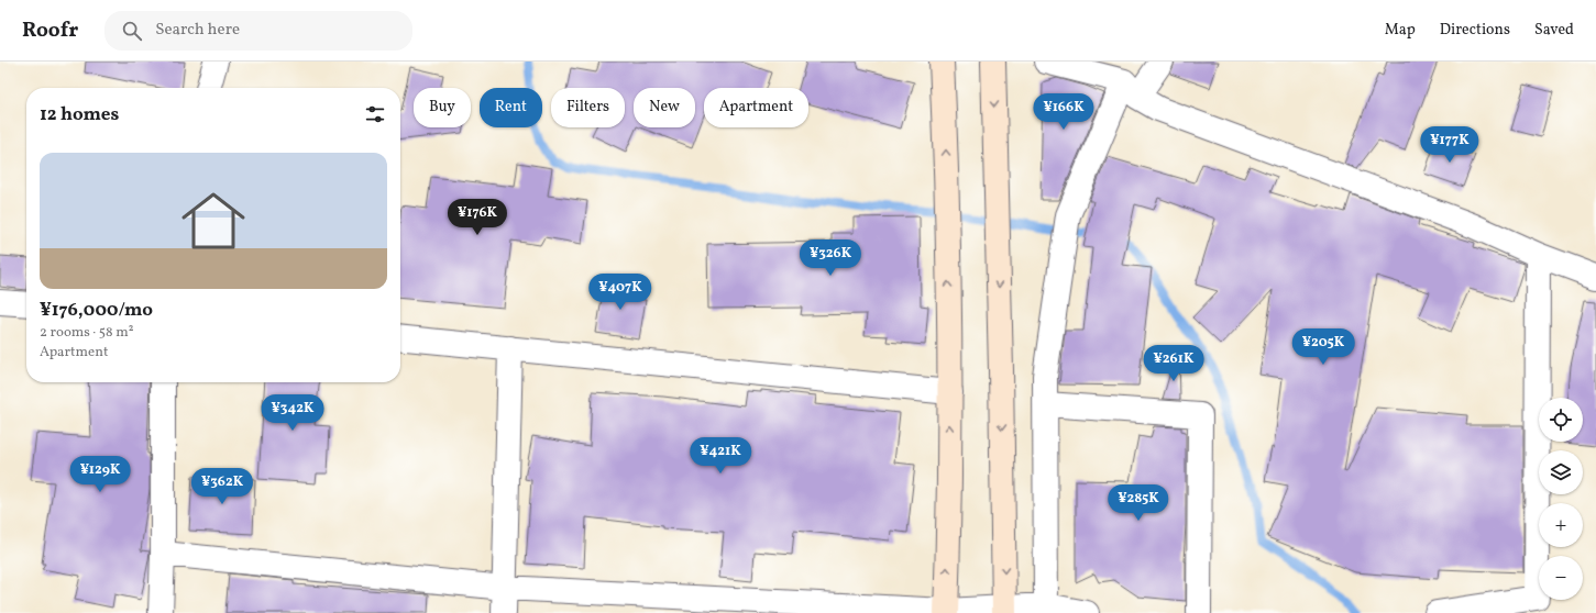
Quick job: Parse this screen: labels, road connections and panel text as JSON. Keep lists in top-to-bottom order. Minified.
{"page":{"header":"Roofr","search":"Search here","nav":["Map","Directions","Saved"],"chip":["Buy","Rent","Filters","New","Apartment"],"heading":"12 homes","price":["¥166K","¥177K","¥176K","¥326K","¥407K","¥205K","¥261K","¥342K","¥421K","¥129K","¥362K","¥285K"],"list":[{"name":"¥176,000/mo","note":"2 rooms · 58 m² · Apartment"}],"map_buttons":["+","−"]}}
